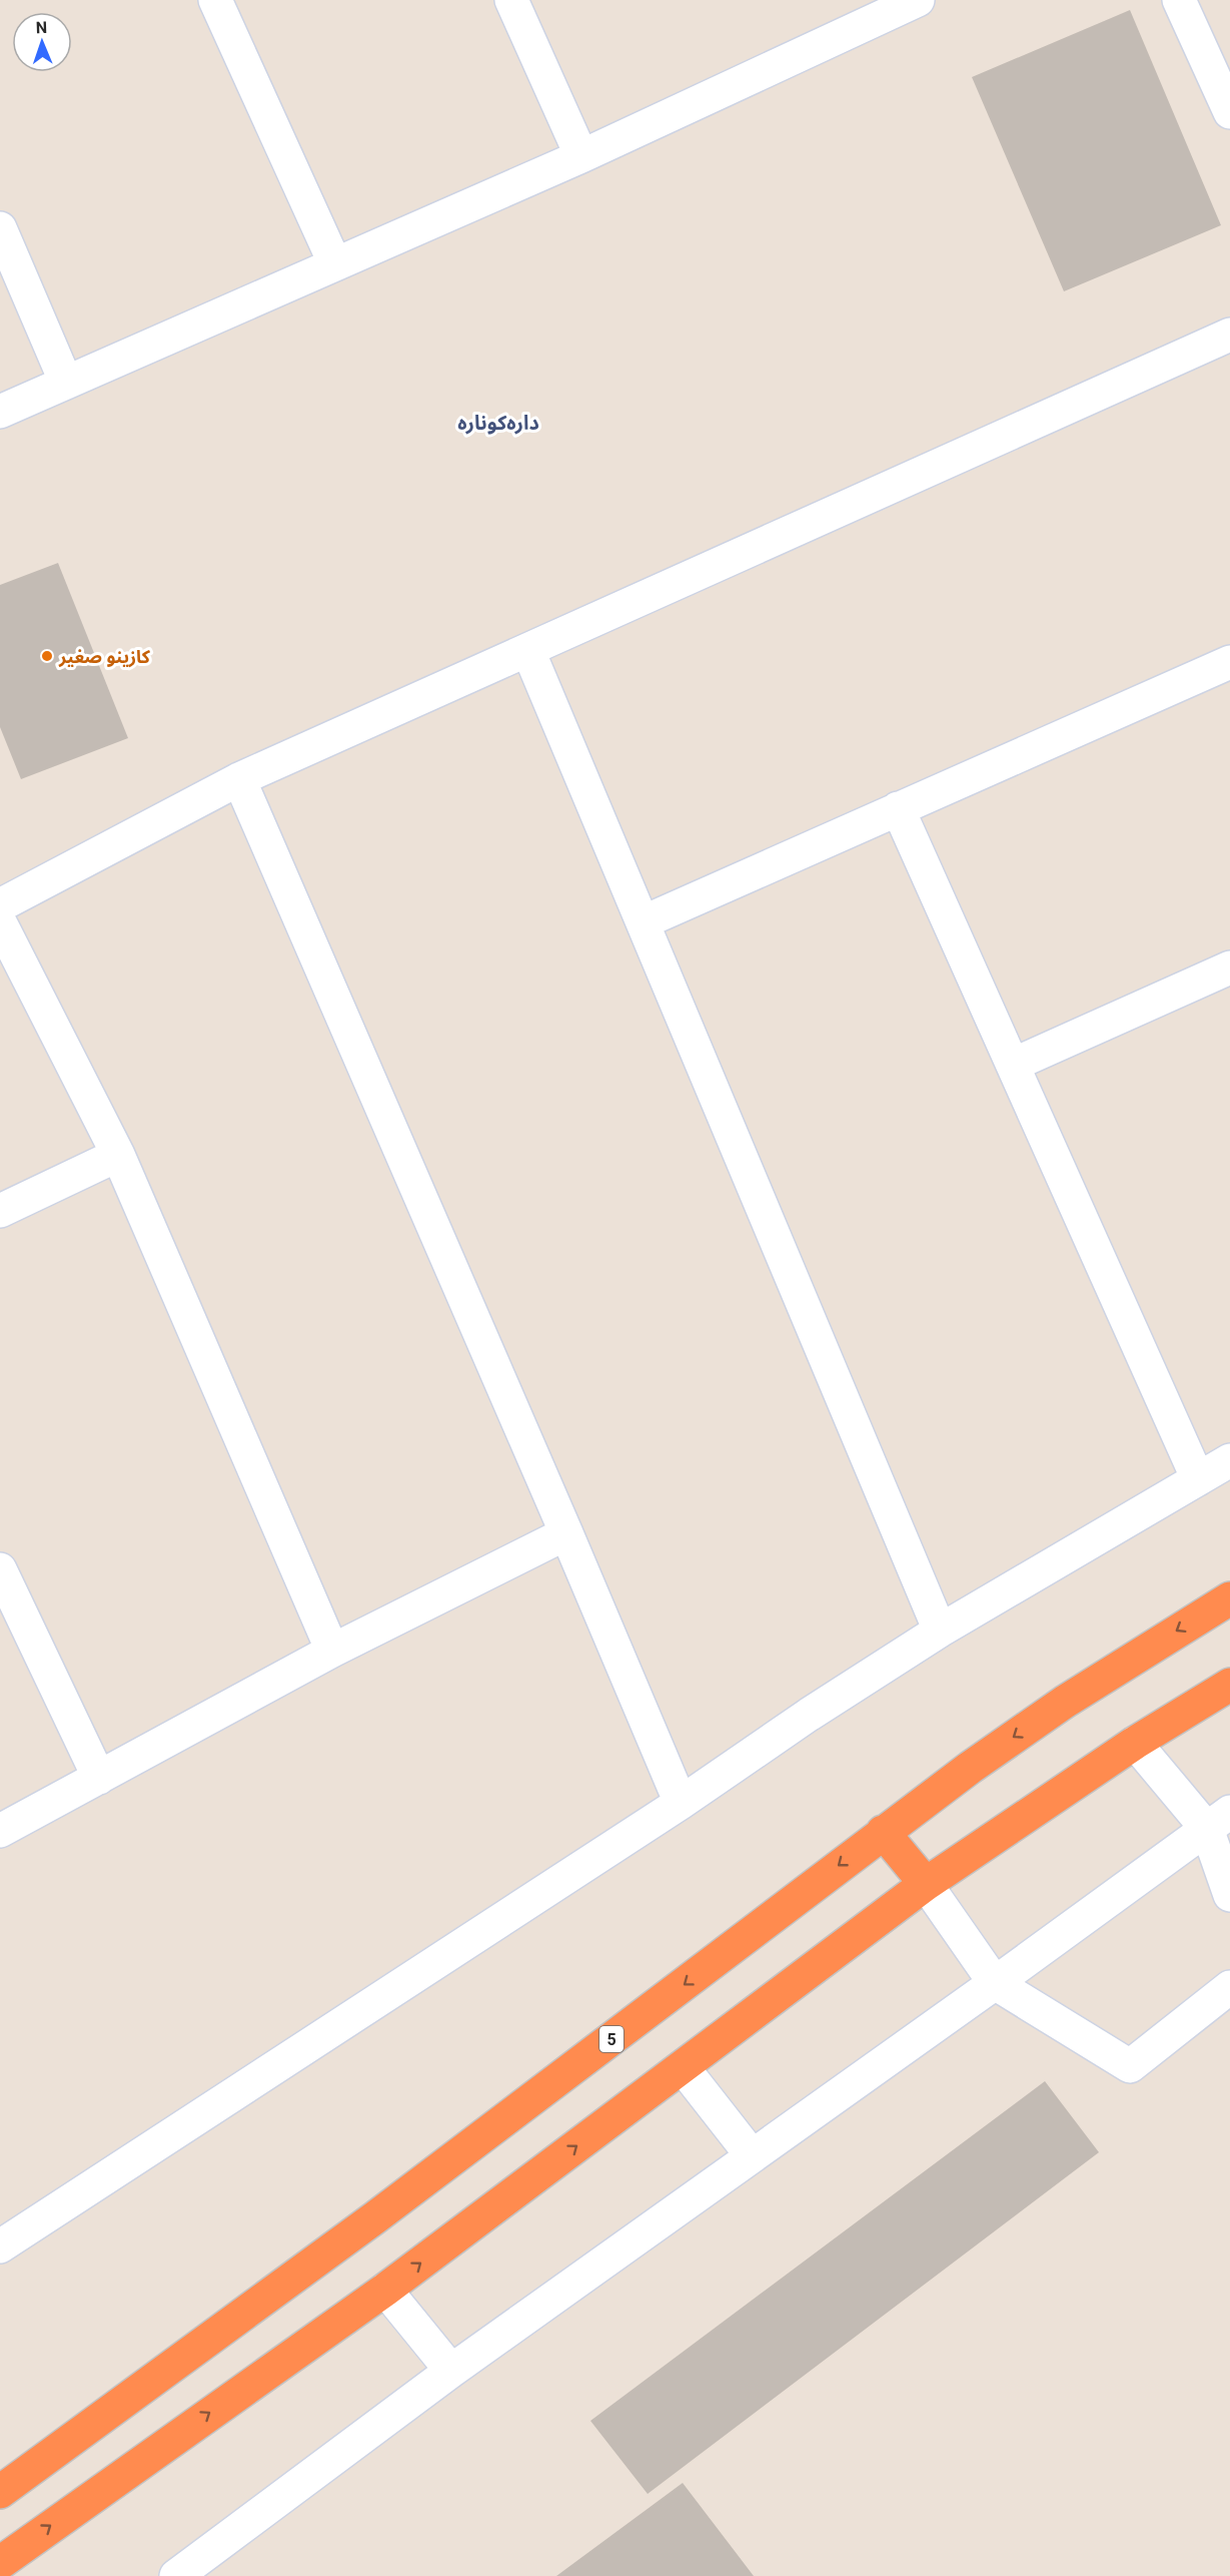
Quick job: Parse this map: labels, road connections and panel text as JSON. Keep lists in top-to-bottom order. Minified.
{"streets":{"highway":["5"]},"districts":["دارەکونارە"],"places":["كازينو صغير"],"north":"top"}
